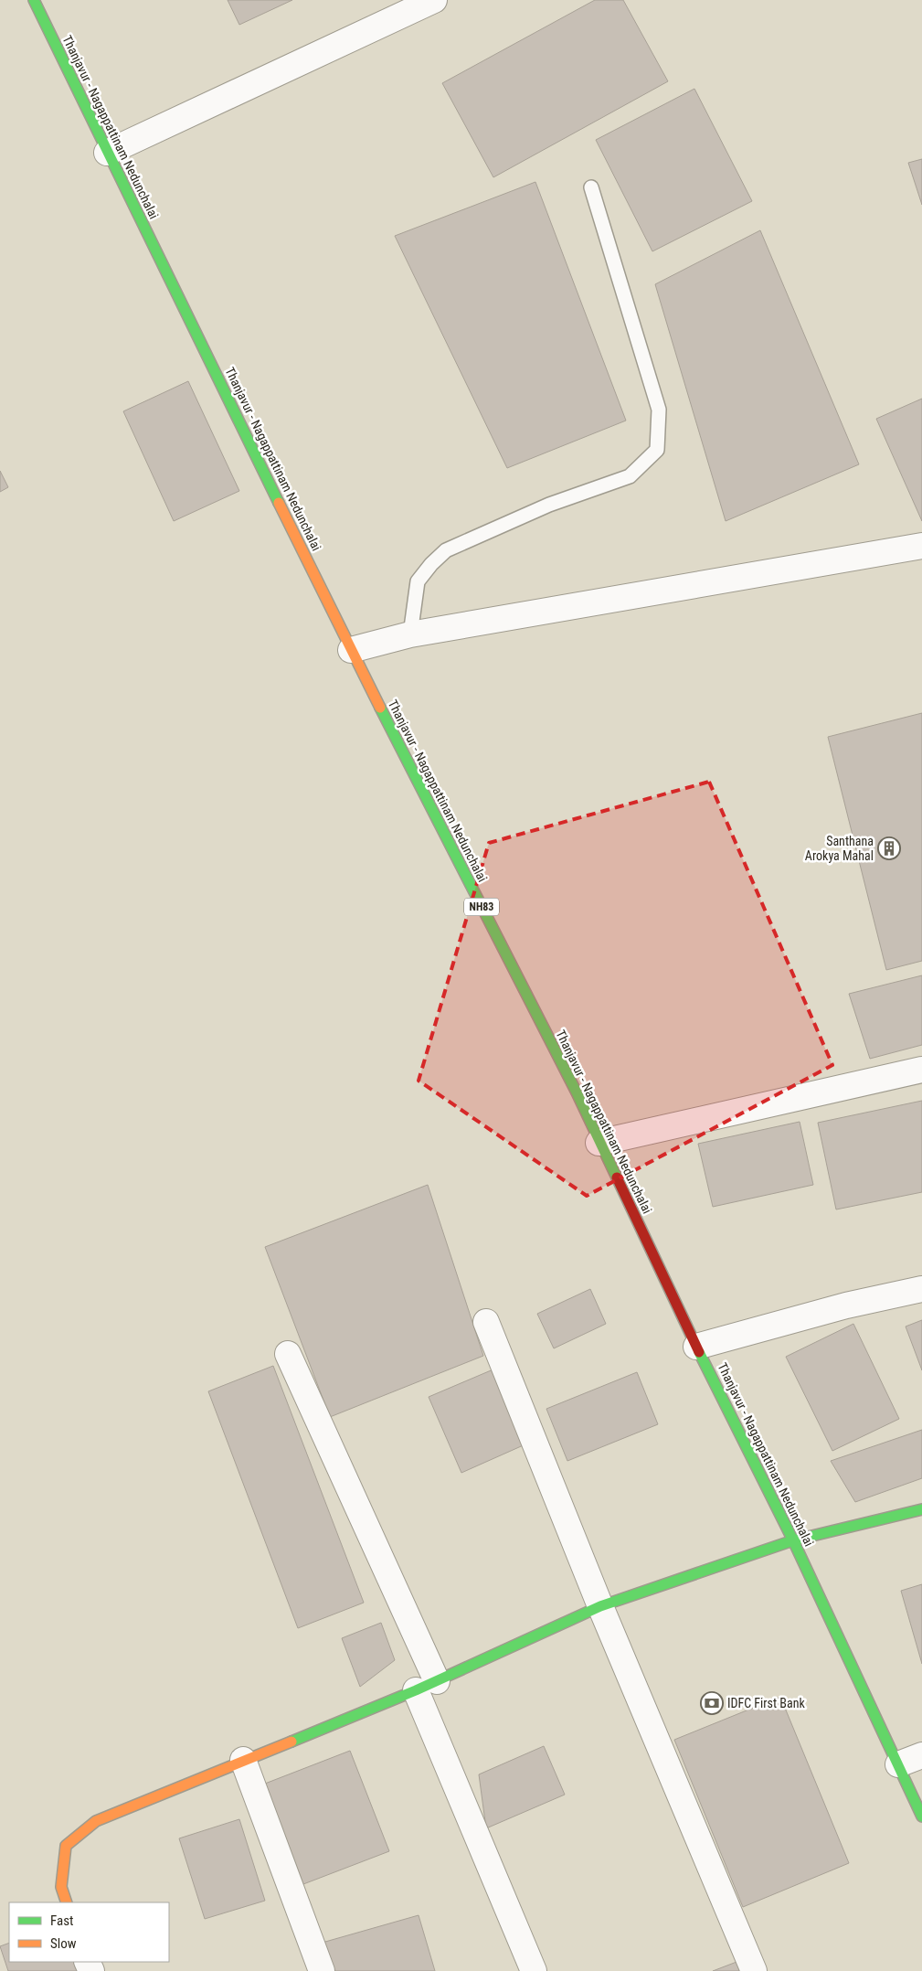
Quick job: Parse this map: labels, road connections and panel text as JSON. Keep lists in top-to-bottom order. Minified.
{"streets":{"main road":["Thanjavur - Nagappattinam Nedunchalai","NH83"]},"places":{"building":["Santhana Arokya Mahal"],"bank":["IDFC First Bank"]},"legend":["Fast","Slow"]}
